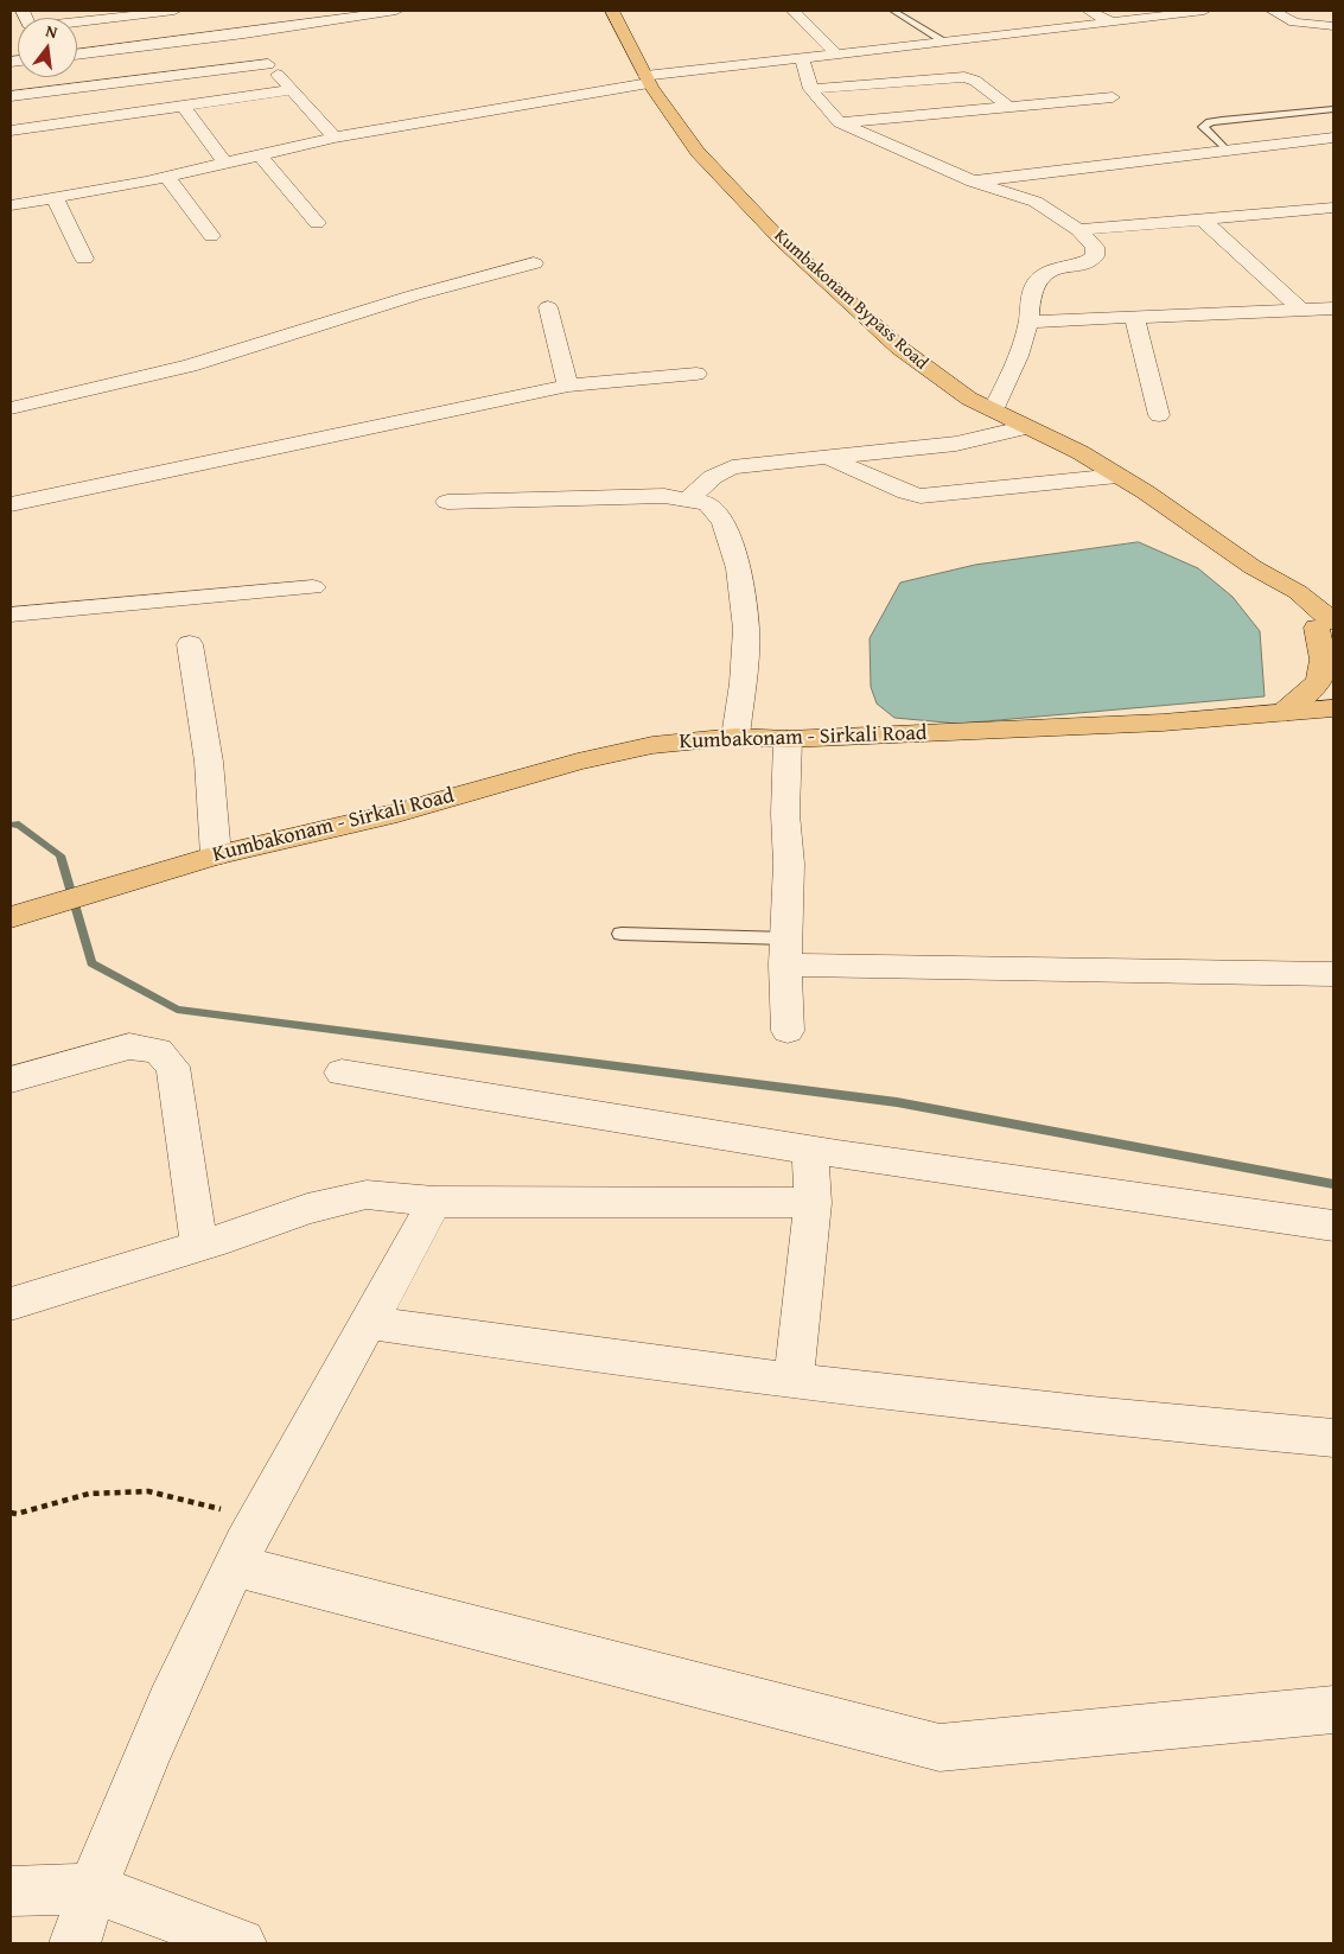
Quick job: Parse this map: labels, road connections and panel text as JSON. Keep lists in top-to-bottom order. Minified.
{"streets":{"main road":["Kumbakonam Bypass Road","Kumbakonam - Sirkali Road"]},"north":"top"}
